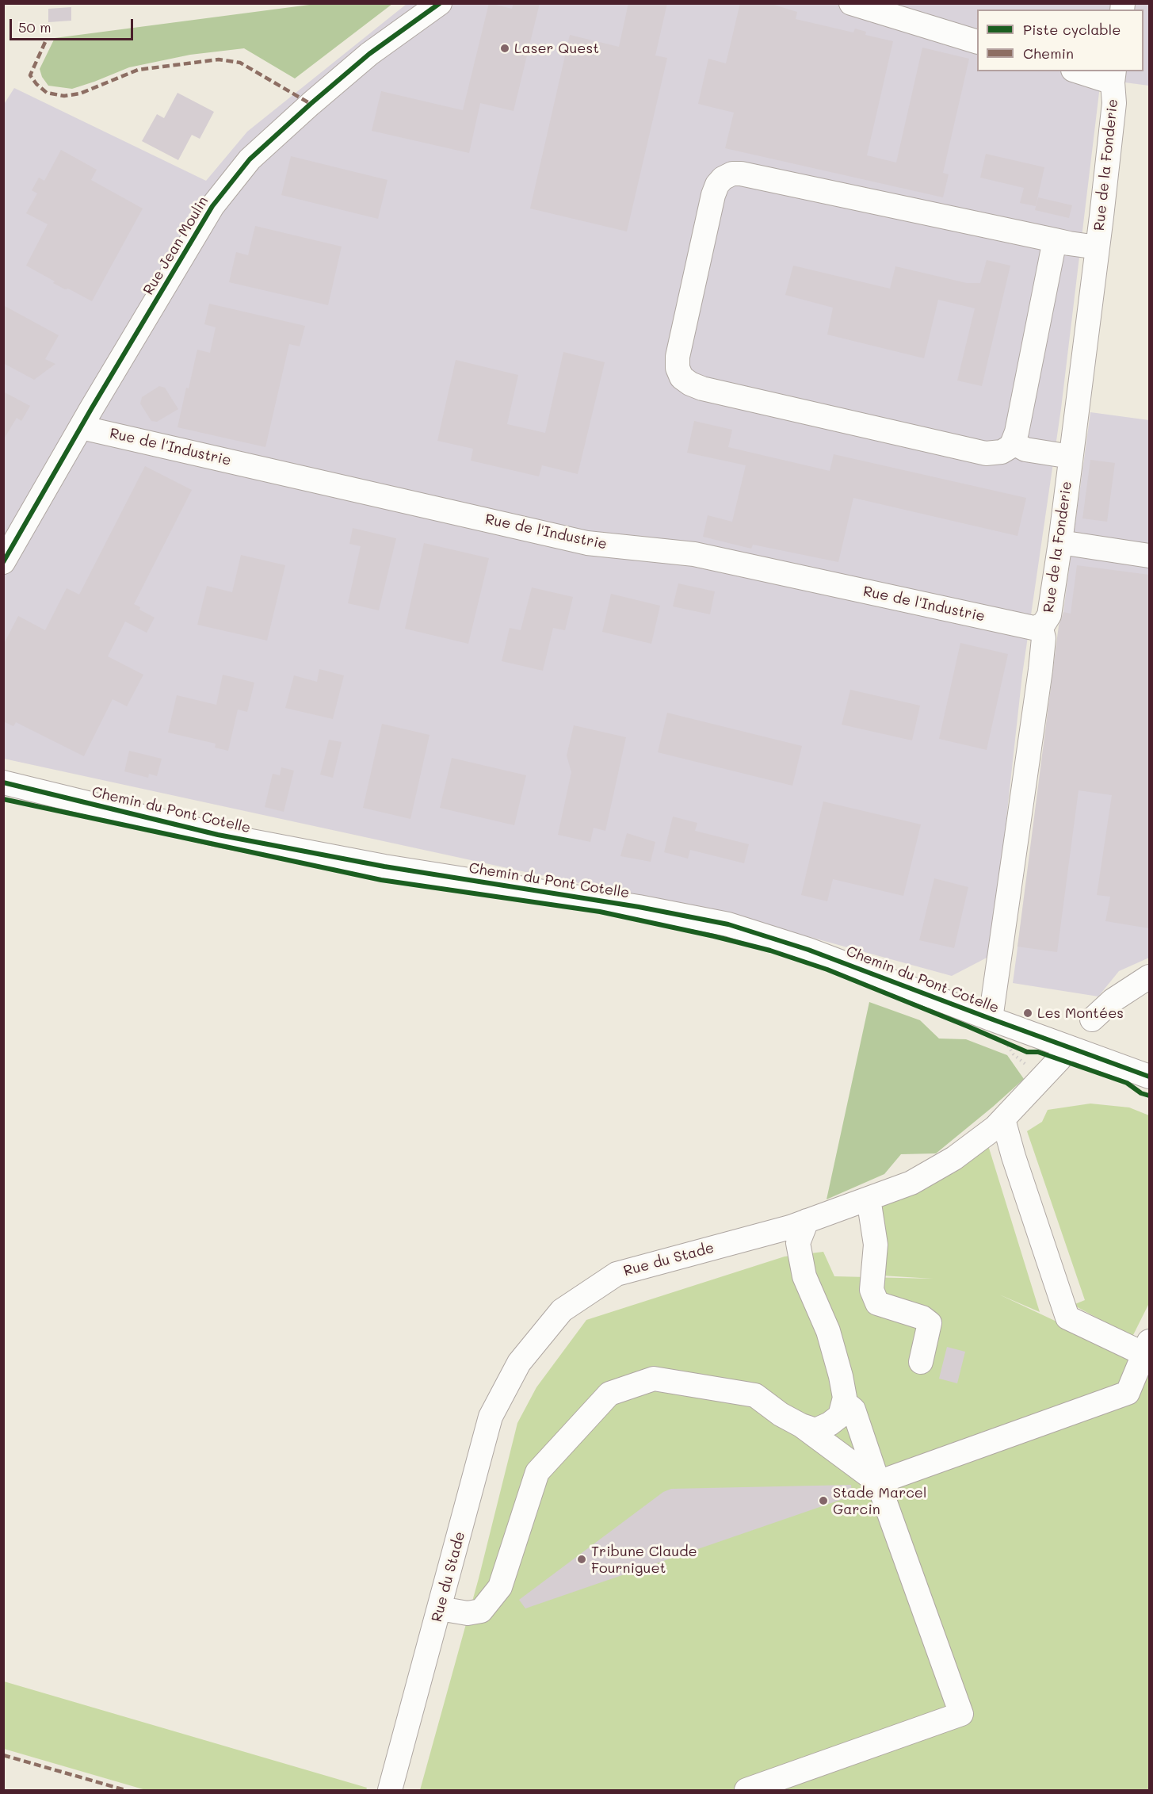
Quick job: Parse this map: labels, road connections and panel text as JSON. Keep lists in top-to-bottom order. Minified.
{"streets":{"street":["Rue de la Fonderie","Rue Jean Moulin","Rue de l'Industrie","Chemin du Pont Cotelle","Rue du Stade"]},"crossings":[["Rue de la Fonderie","Rue de l'Industrie"],["Rue de la Fonderie","Chemin du Pont Cotelle"],["Rue Jean Moulin","Rue de l'Industrie"],["Chemin du Pont Cotelle","Rue du Stade"]],"places":["Laser Quest","Les Montées","Stade Marcel Garcin","Tribune Claude Fourniguet"],"legend":["Piste cyclable","Chemin"],"scale_bar":"50 m"}
